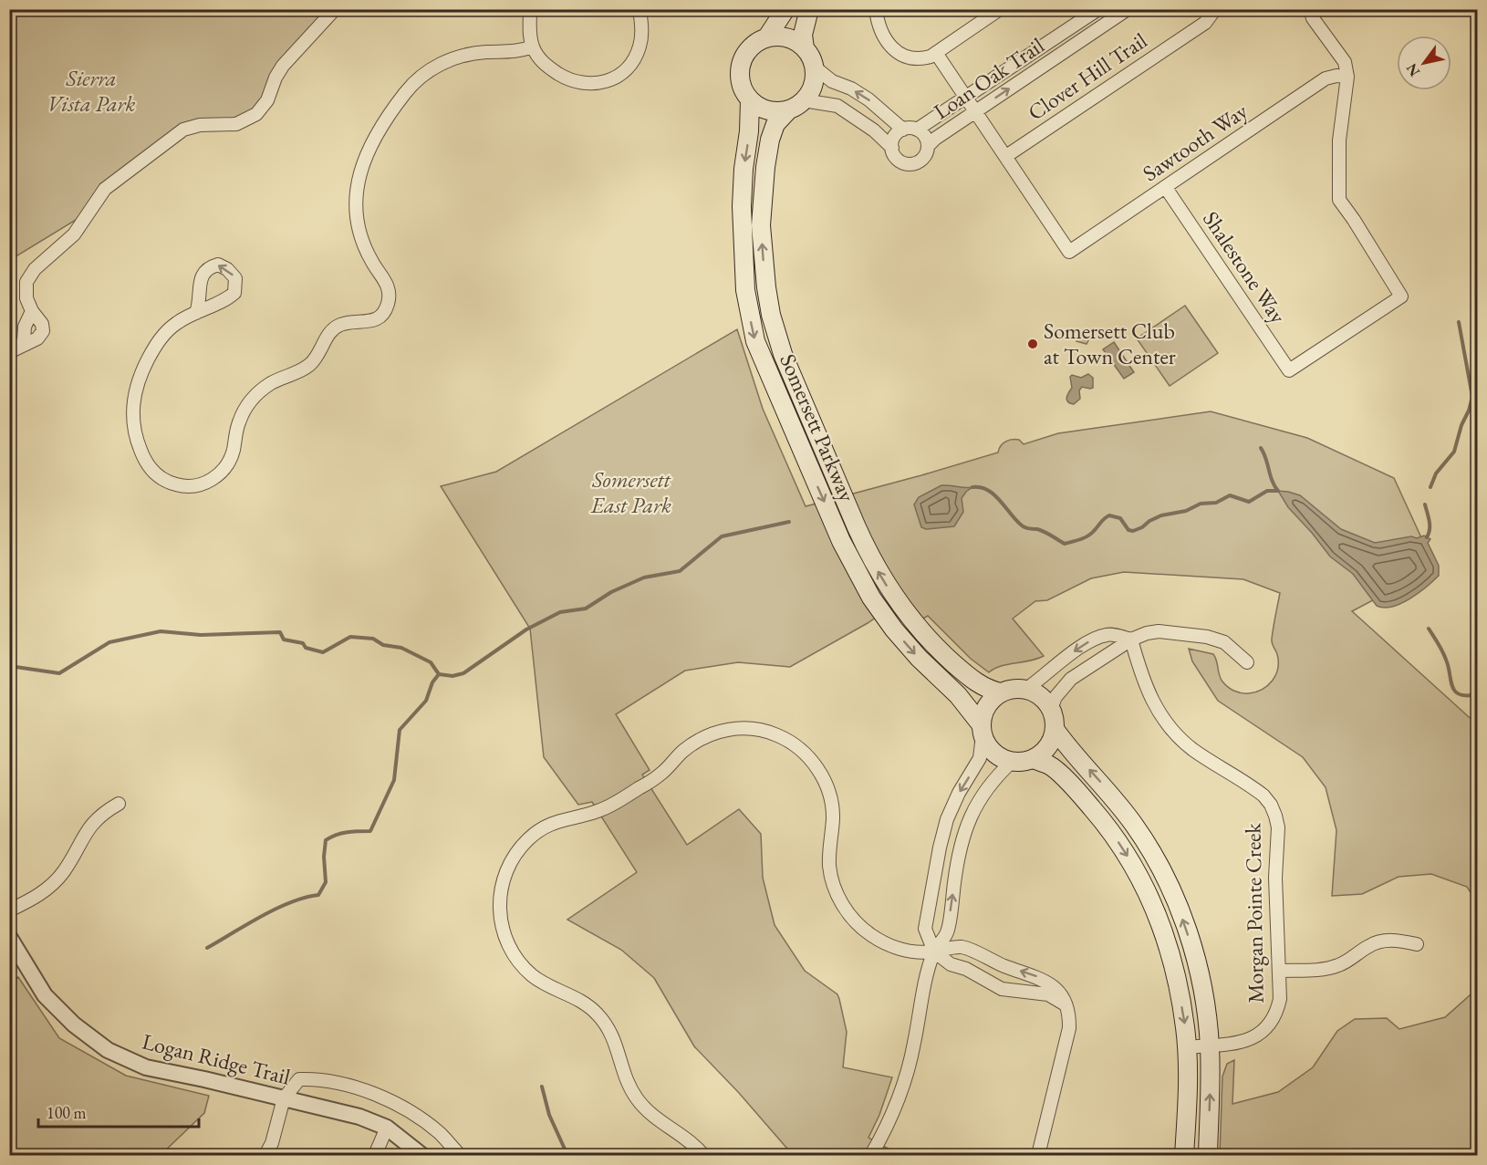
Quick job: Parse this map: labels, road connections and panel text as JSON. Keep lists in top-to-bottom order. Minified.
{"streets":{"main road":["Somersett Parkway"],"street":["Clover Hill Trail","Loan Oak Trail","Sawtooth Way","Shalestone Way","Morgan Pointe Creek","Logan Ridge Trail"]},"crossings":[["Clover Hill Trail","Sawtooth Way"],["Sawtooth Way","Shalestone Way"]],"parks":["Sierra Vista Park","Somersett East Park"],"places":["Somersett Club at Town Center"],"scale_bar":"100 m","north":"bottom left"}
